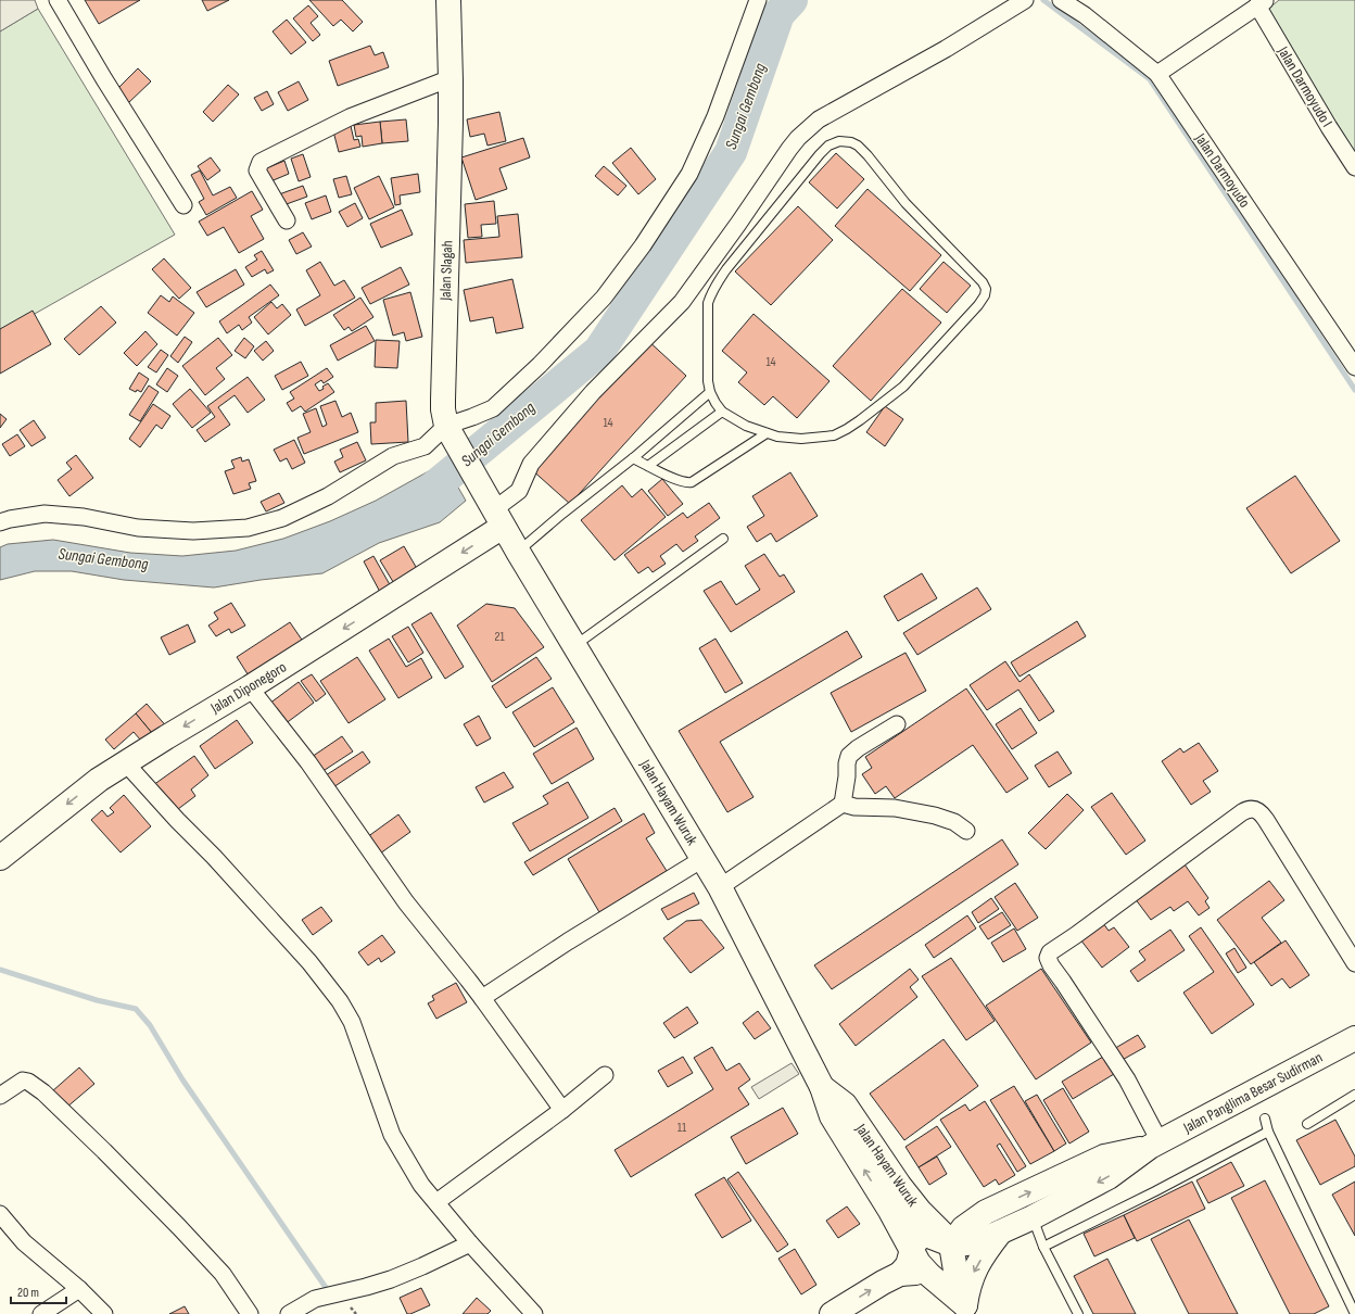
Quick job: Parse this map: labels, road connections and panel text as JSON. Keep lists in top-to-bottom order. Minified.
{"streets":{"main road":["Jalan Slagah","Jalan Diponegoro","Jalan Hayam Wuruk","Jalan Panglima Besar Sudirman"],"street":["Jalan Darmoyudo I","Jalan Darmoyudo"]},"crossings":[["Jalan Slagah","Jalan Diponegoro"],["Jalan Slagah","Jalan Hayam Wuruk"],["Jalan Diponegoro","Jalan Hayam Wuruk"]],"one_way":["Jalan Diponegoro"],"water":["Sungai Gembong"],"house_numbers":["14","14","21","11"],"scale_bar":"20 m"}
